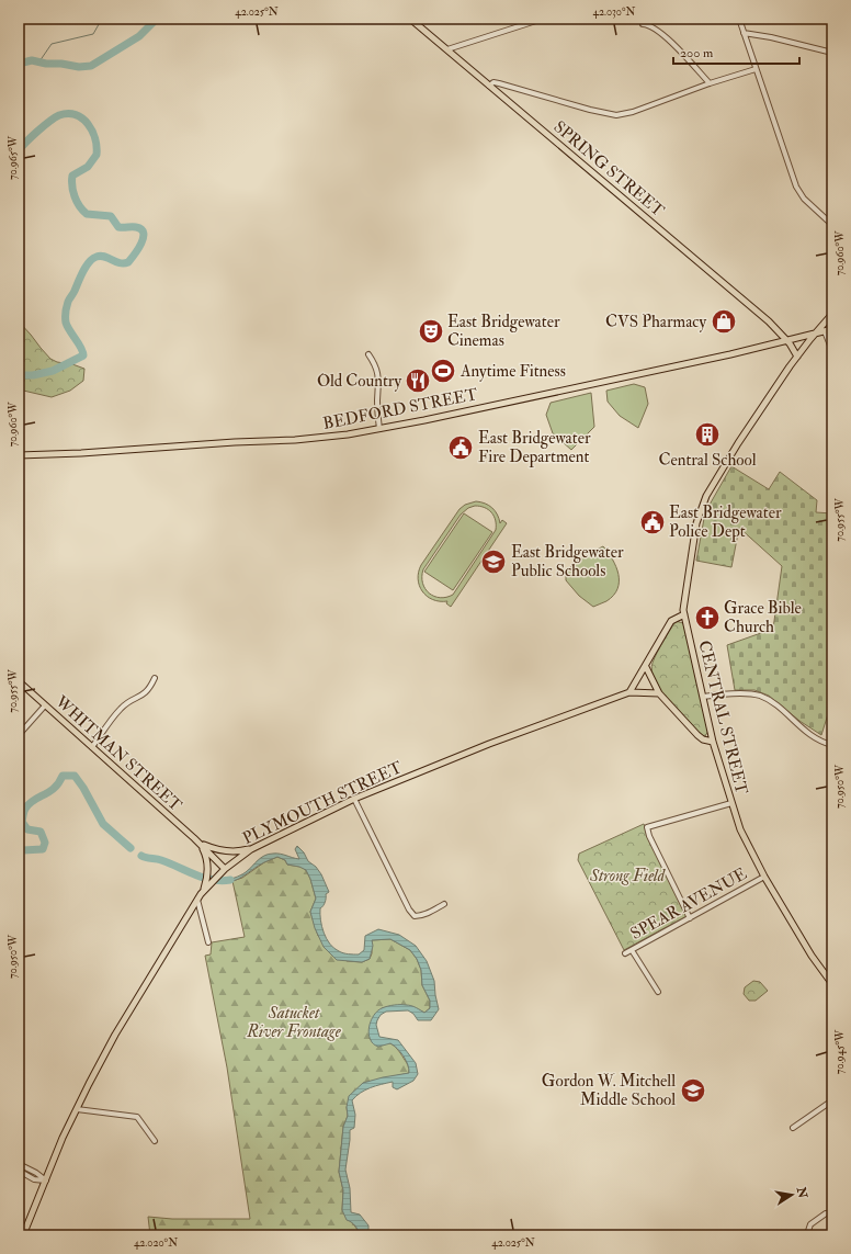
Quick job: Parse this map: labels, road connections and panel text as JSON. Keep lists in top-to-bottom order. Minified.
{"streets":{"main road":["SPRING STREET","BEDFORD STREET","CENTRAL STREET","WHITMAN STREET","PLYMOUTH STREET"],"street":["SPEAR AVENUE"]},"crossings":[["SPRING STREET","BEDFORD STREET"],["SPRING STREET","CENTRAL STREET"],["BEDFORD STREET","CENTRAL STREET"],["CENTRAL STREET","SPEAR AVENUE"],["WHITMAN STREET","PLYMOUTH STREET"]],"parks":["Strong Field","Satucket River Frontage"],"places":{"shop":["CVS Pharmacy"],"theatre":["East Bridgewater Cinemas"],"sports":["Anytime Fitness"],"restaurant":["Old Country"],"building":["Central School"],"public building":["East Bridgewater Fire Department","East Bridgewater Police Dept"],"school or university":["East Bridgewater Public Schools","Gordon W. Mitchell Middle School"],"church":["Grace Bible Church"]},"scale_bar":"200 m","north":"right","coordinates":["42.025°N","42.030°N","70.965°W","70.960°W","70.955°W","70.950°W","70.945°W","42.020°N"]}
